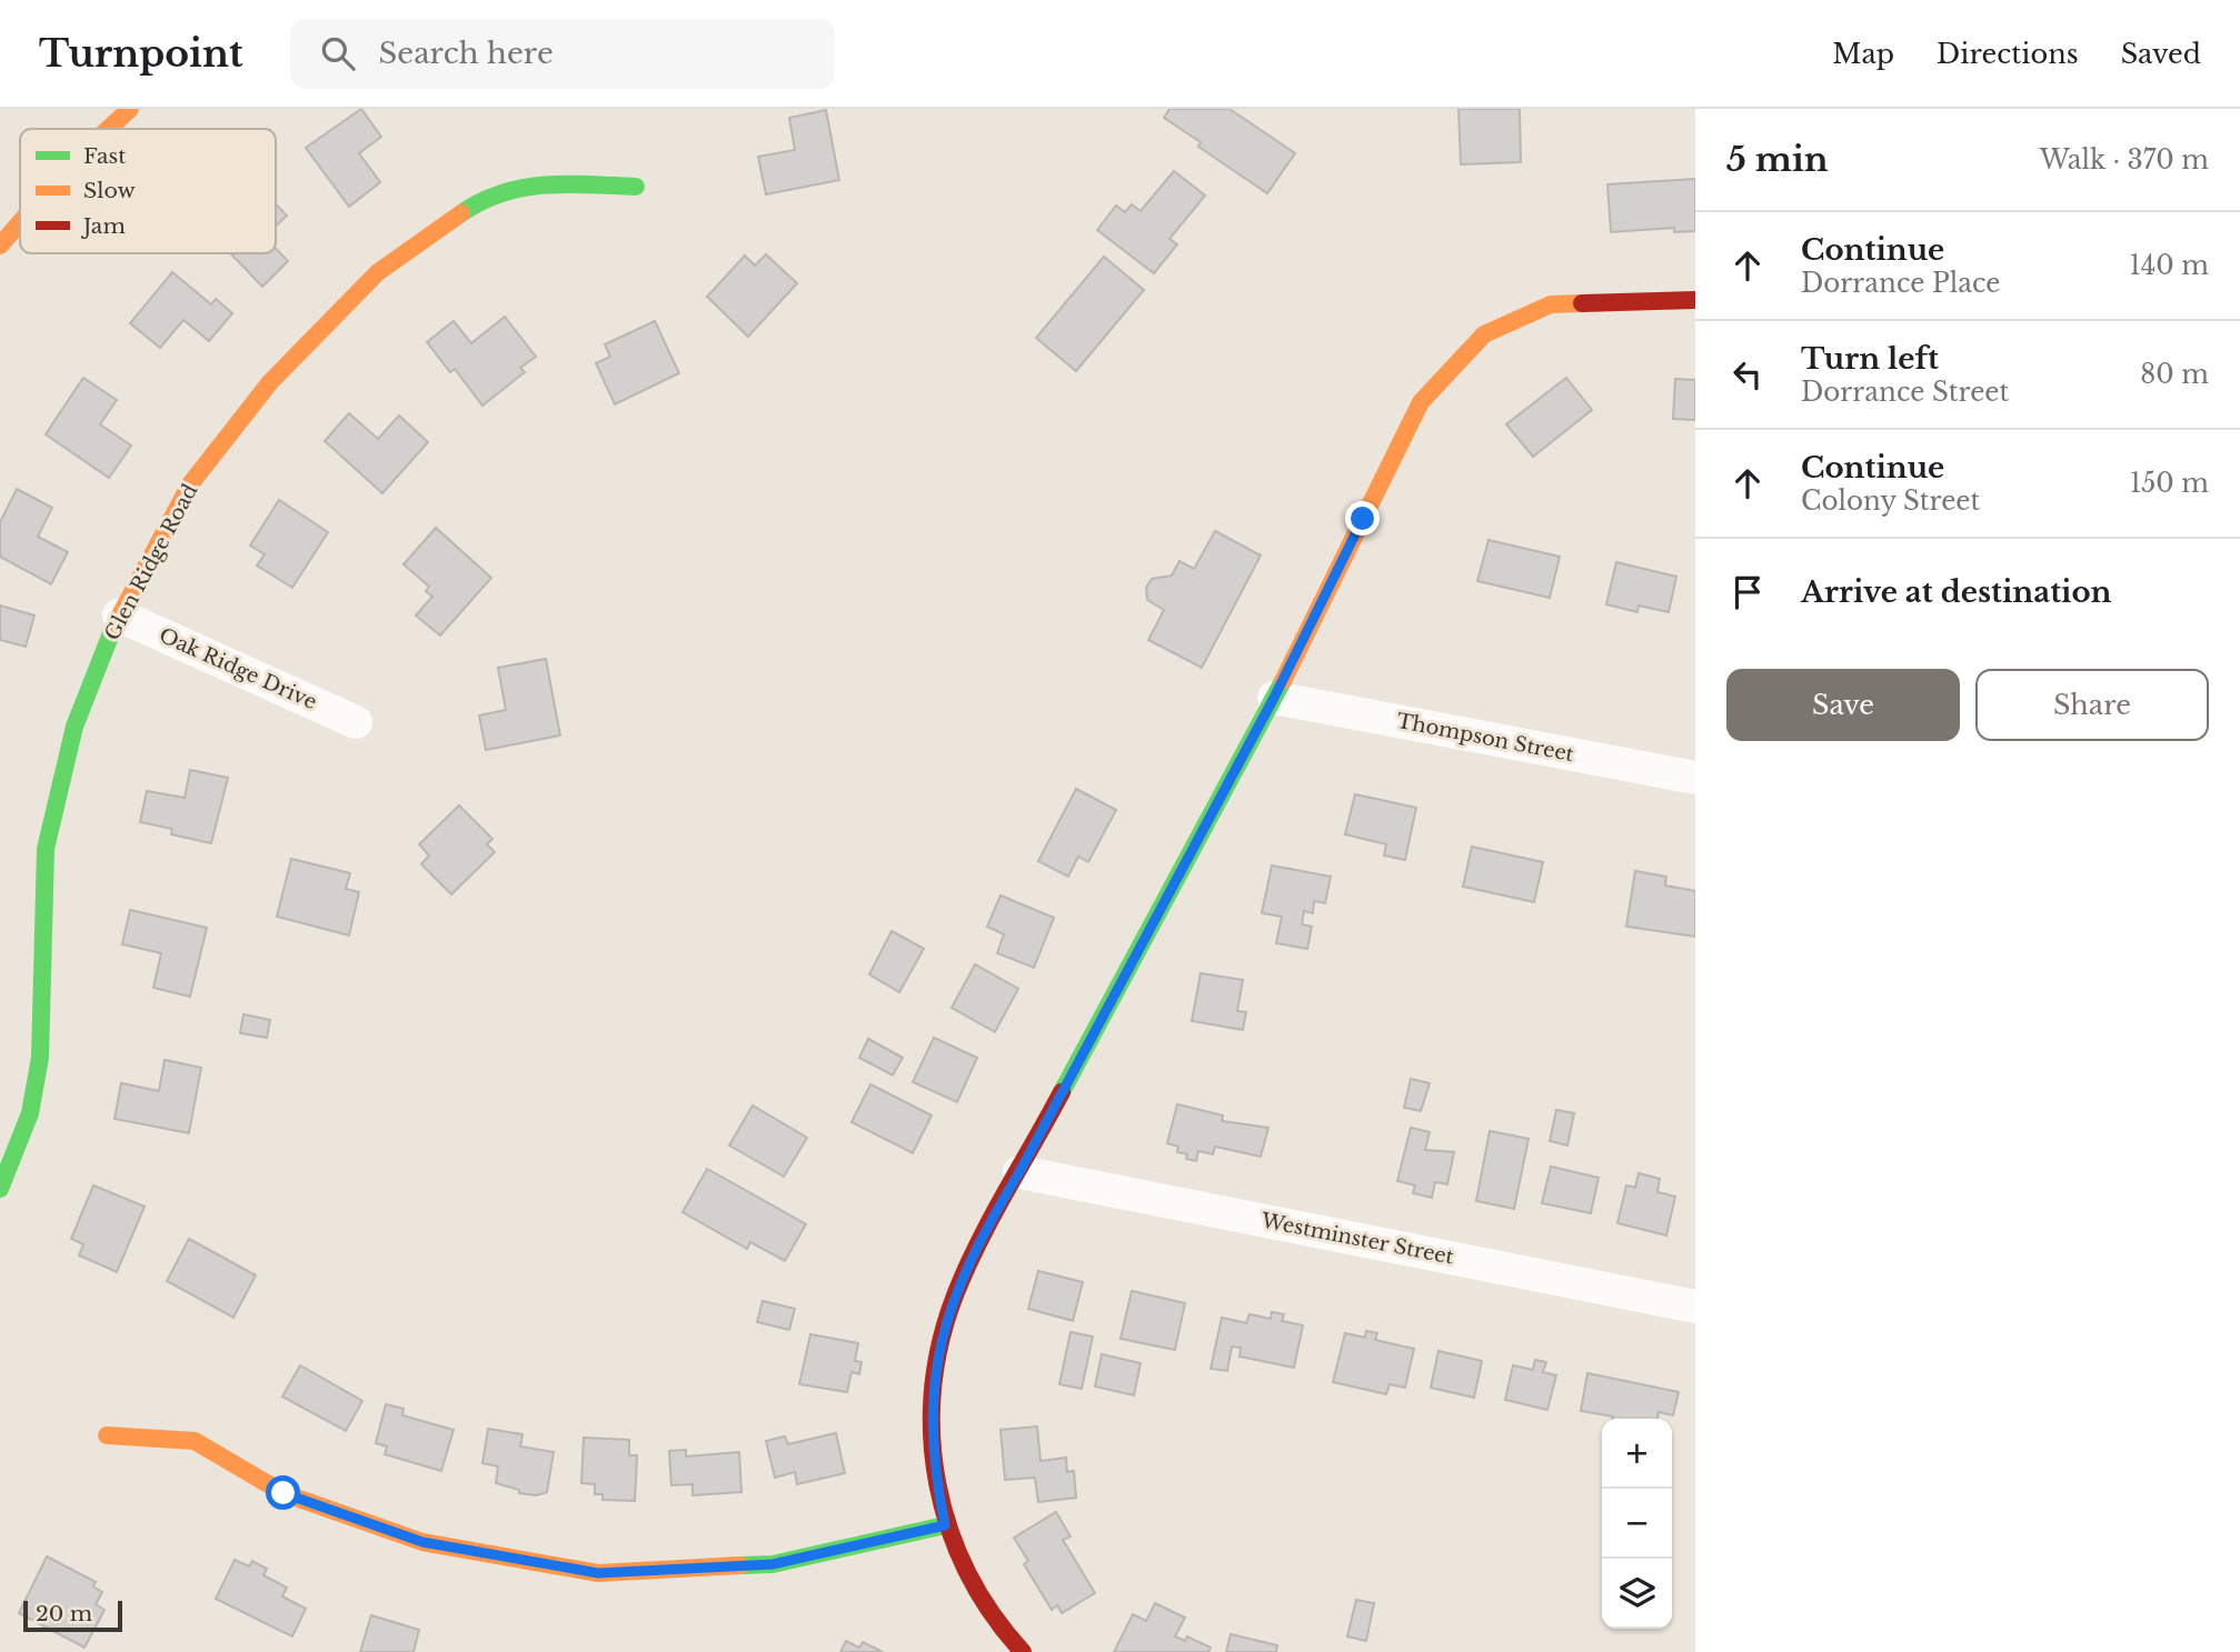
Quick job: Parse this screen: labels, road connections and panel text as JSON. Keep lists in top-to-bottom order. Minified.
{"streets":{"street":["Glen Ridge Road","Oak Ridge Drive","Thompson Street","Westminster Street"]},"crossings":[["Glen Ridge Road","Oak Ridge Drive"]],"legend":["Fast","Slow","Jam"],"scale_bar":"20 m","page":{"header":"Turnpoint","search":"Search here","nav":["Map","Directions","Saved"],"heading":["5 min","Walk · 370 m"],"list":[["Continue","Dorrance Place","140 m"],["Turn left","Dorrance Street","80 m"],["Continue","Colony Street","150 m"],"Arrive at destination"],"buttons":["Save","Share"],"map_buttons":["+","−"],"scale":"20 m"}}
